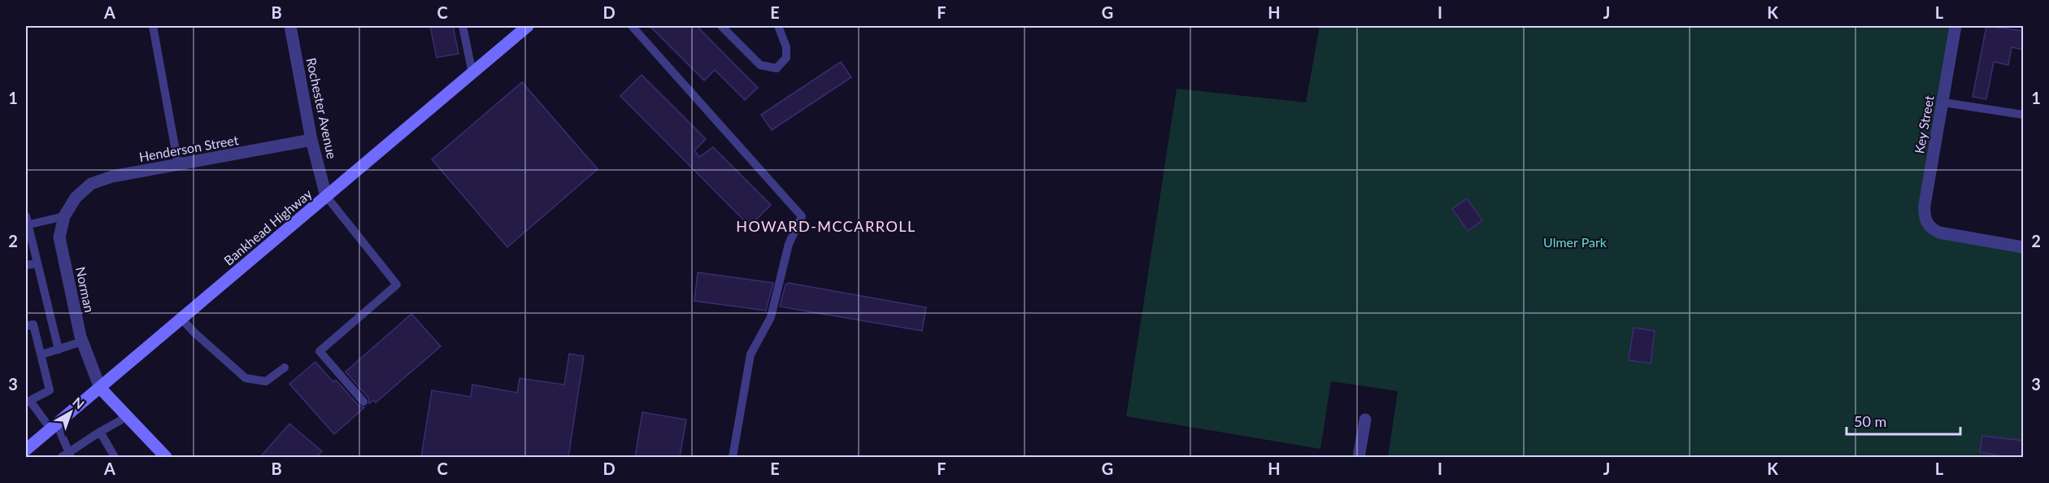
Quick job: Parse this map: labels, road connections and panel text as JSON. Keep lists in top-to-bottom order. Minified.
{"streets":{"street":["Rochester Avenue","Key Street","Henderson Street","Bankhead Highway","Norman"]},"crossings":[["Rochester Avenue","Henderson Street"],["Rochester Avenue","Bankhead Highway"],["Henderson Street","Norman"],["Bankhead Highway","Norman"]],"districts":["HOWARD-MCCARROLL"],"parks":["Ulmer Park"],"scale_bar":"50 m","north":"top right","grid":{"columns":["A","B","C","D","E","F","G","H","I","J","K","L"],"rows":["1","2","3"]}}
